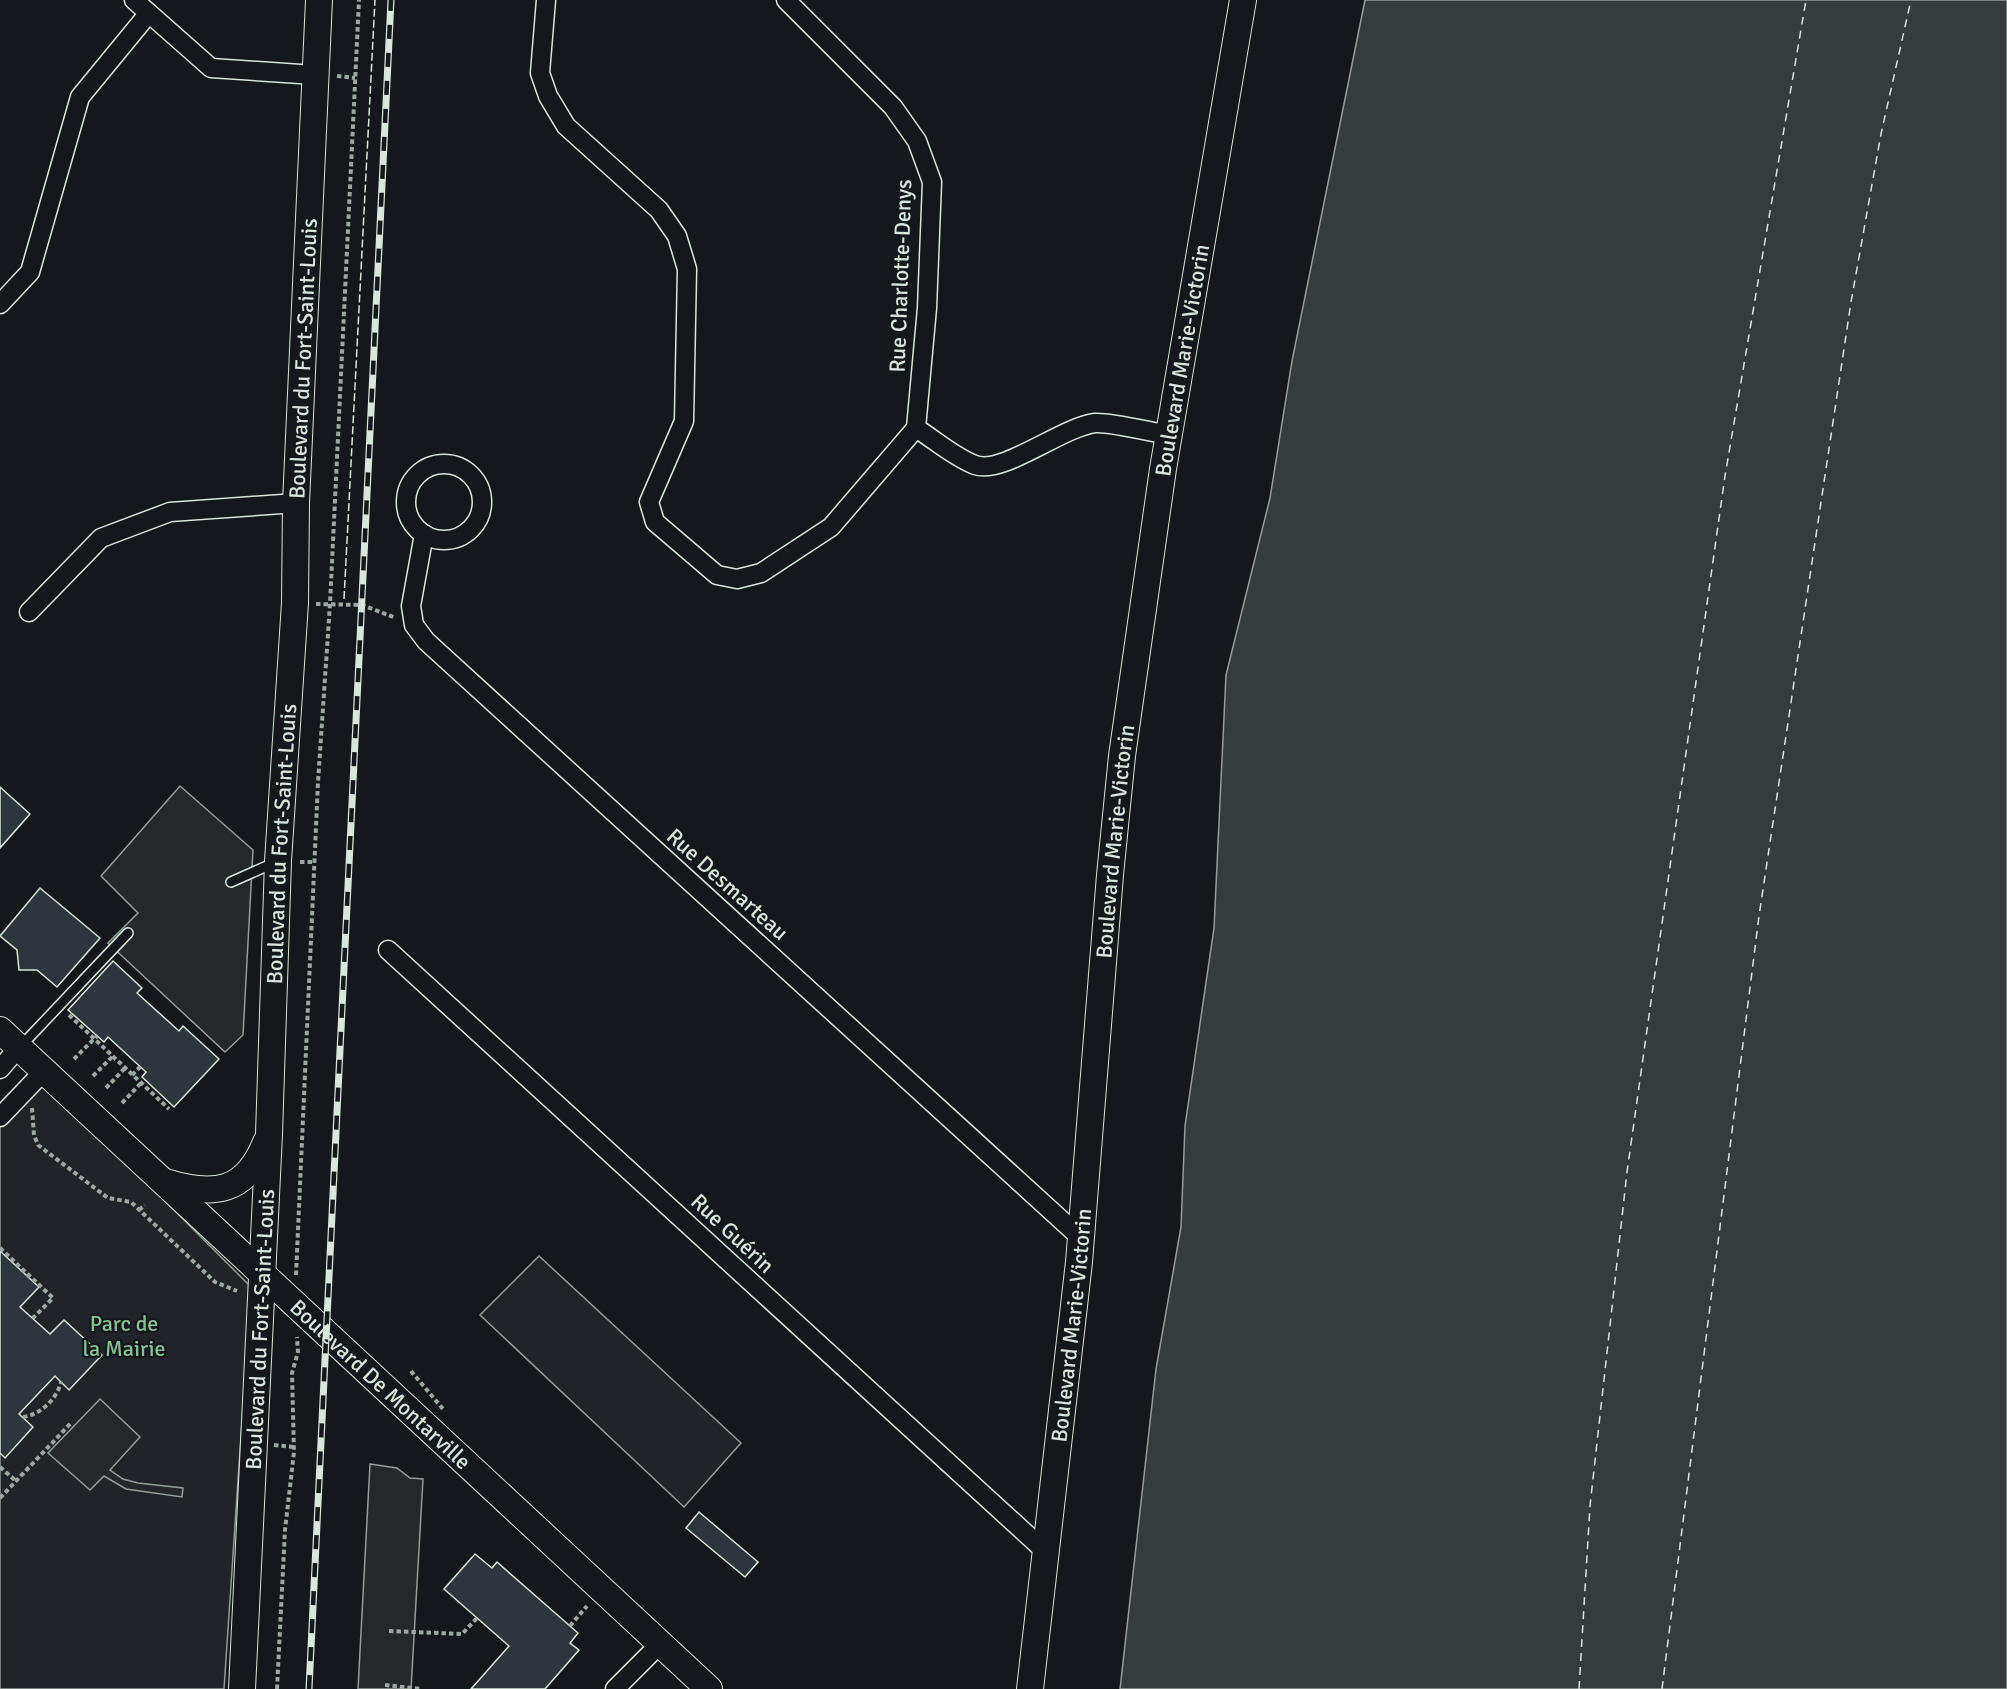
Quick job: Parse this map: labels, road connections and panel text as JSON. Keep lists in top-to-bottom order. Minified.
{"streets":{"street":["Rue Charlotte-Denys","Boulevard du Fort-Saint-Louis","Boulevard Marie-Victorin","Rue Desmarteau","Rue Guérin","Boulevard De Montarville"]},"crossings":[["Boulevard du Fort-Saint-Louis","Boulevard De Montarville"],["Boulevard Marie-Victorin","Rue Desmarteau"],["Boulevard Marie-Victorin","Rue Guérin"]],"parks":["Parc de la Mairie"]}
